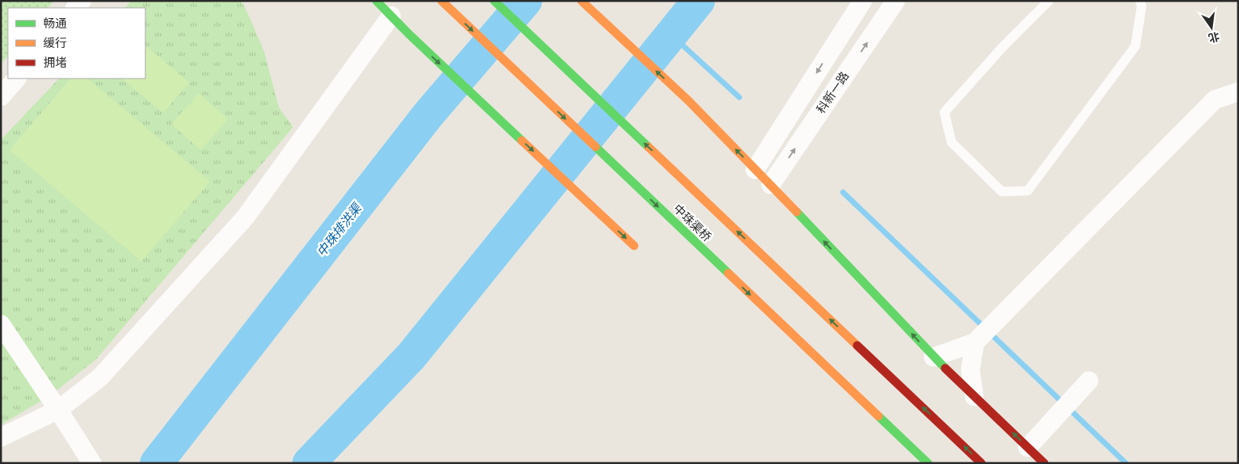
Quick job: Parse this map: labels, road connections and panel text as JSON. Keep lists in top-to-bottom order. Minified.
{"streets":{"main road":["中珠渠桥"],"street":["科新一路"]},"water":["中珠排洪渠"],"legend":["畅通","缓行","拥堵"],"north":"bottom"}
